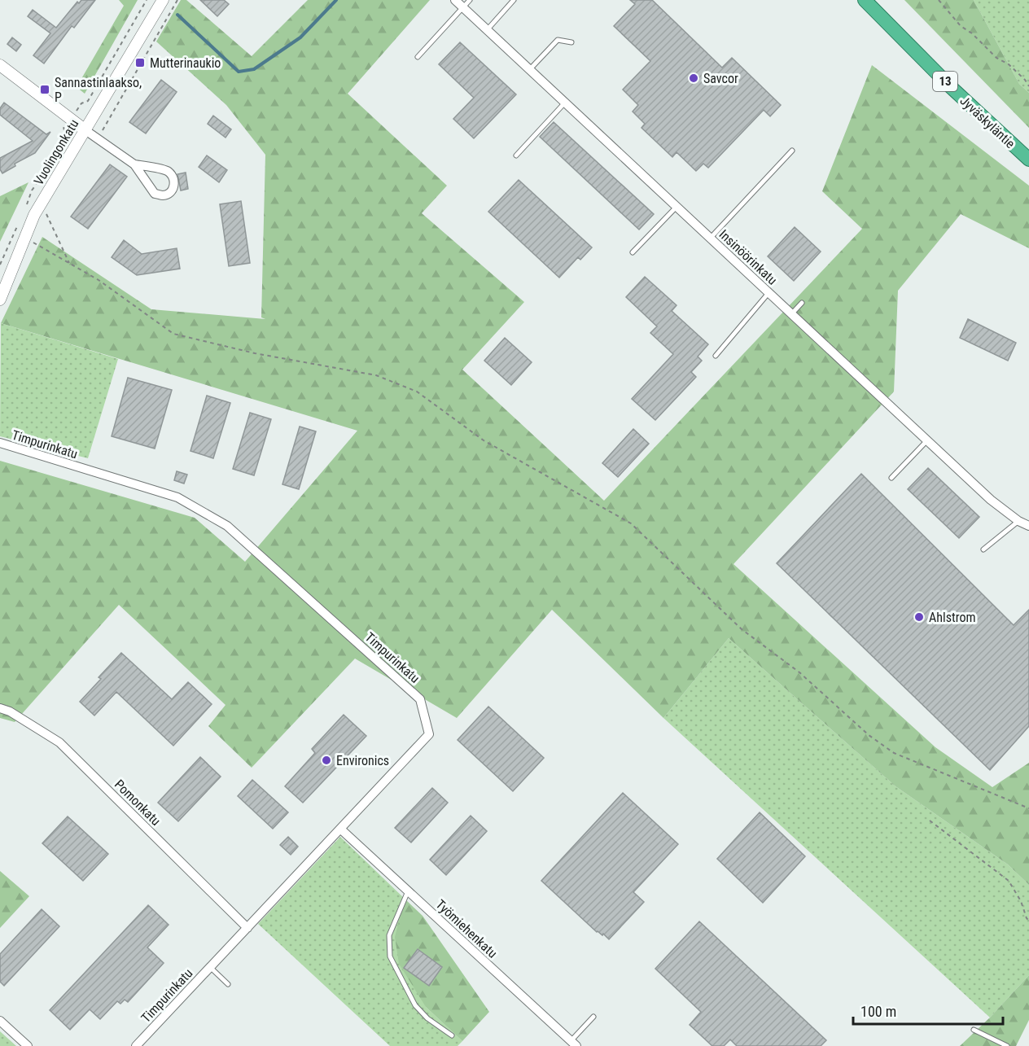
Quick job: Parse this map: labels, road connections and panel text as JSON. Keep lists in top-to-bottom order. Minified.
{"streets":{"highway":["13","Jyväskyläntie"],"street":["Vuolingonkatu","Insinöörinkatu","Timpurinkatu","Pomonkatu","Työmiehenkatu"]},"crossings":[["Timpurinkatu","Pomonkatu"],["Timpurinkatu","Työmiehenkatu"]],"places":{"transit":["Mutterinaukio","Sannastinlaakso, P"],"other":["Savcor","Ahlstrom","Environics"]},"scale_bar":"100 m"}
